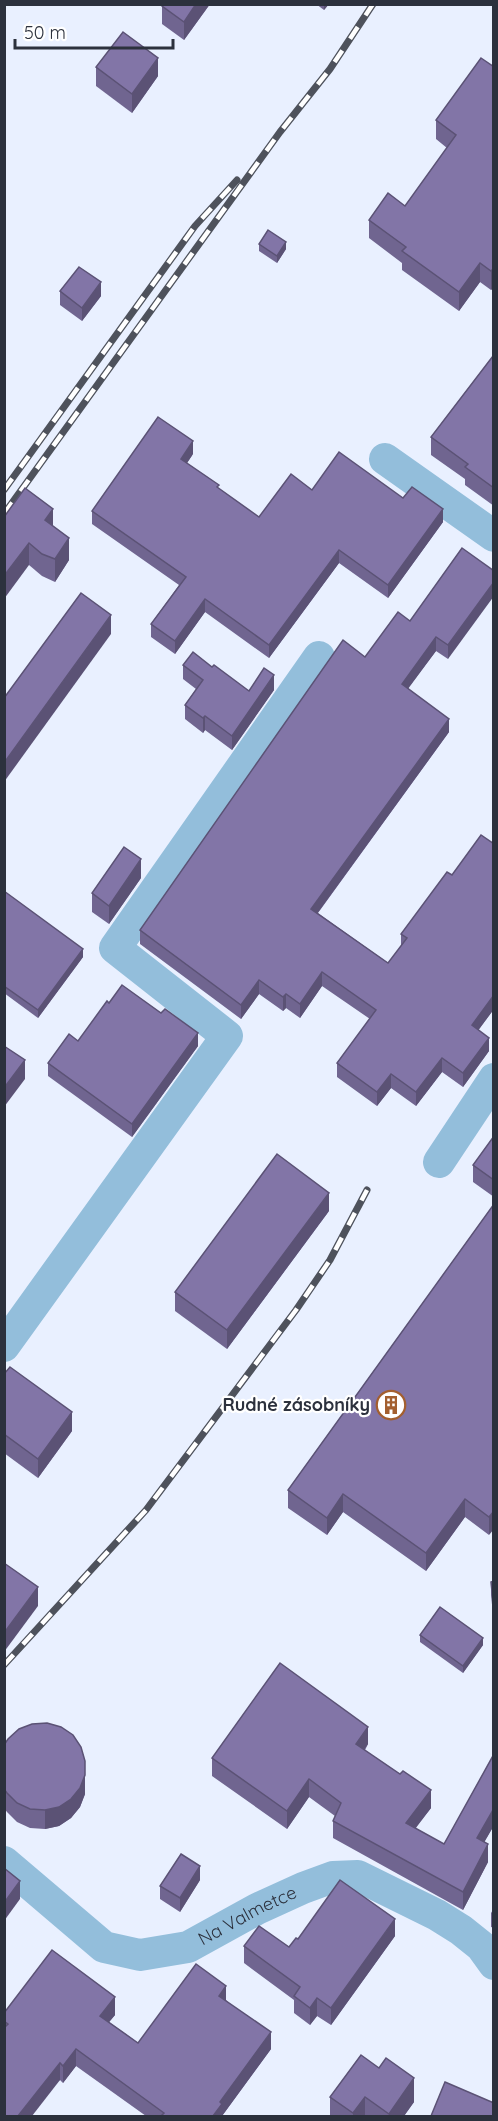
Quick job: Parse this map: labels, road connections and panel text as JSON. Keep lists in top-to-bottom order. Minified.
{"streets":{"street":["Na Valmetce"]},"places":{"building":["Rudné zásobníky"]},"scale_bar":"50 m"}
